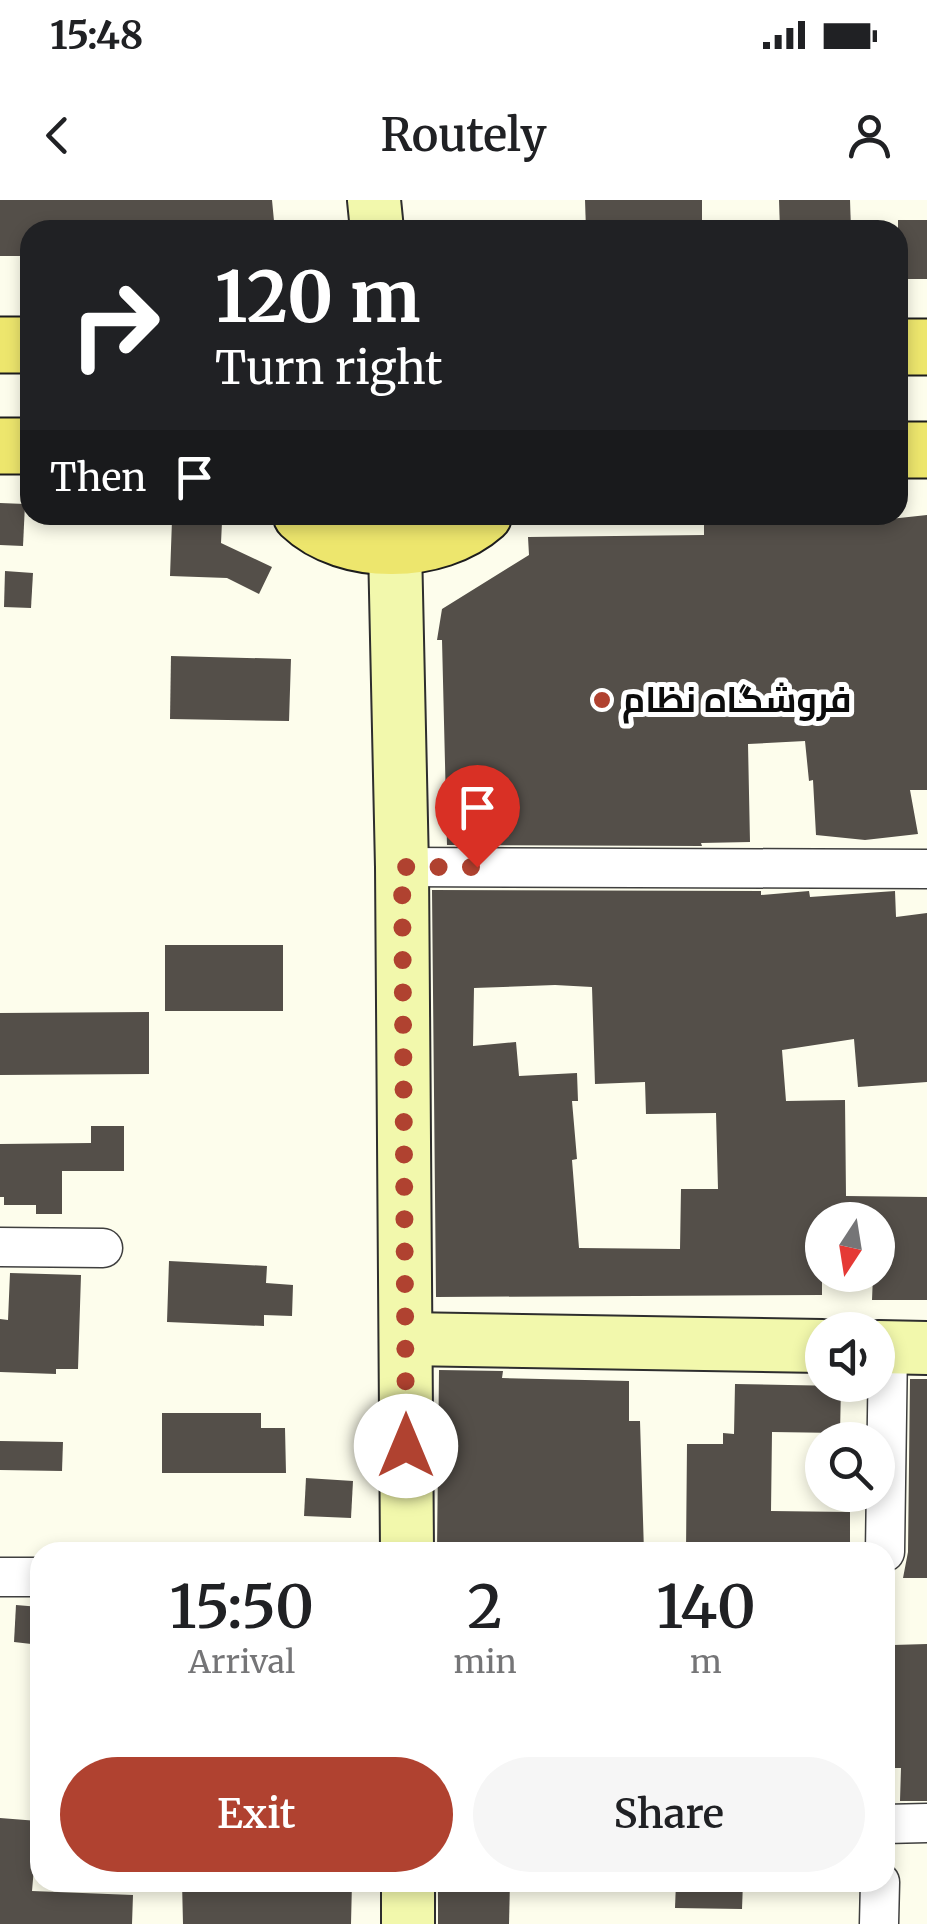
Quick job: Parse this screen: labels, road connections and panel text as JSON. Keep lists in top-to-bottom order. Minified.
{"places":["فروشگاه نظام"],"north":"bottom","page":{"status":"15:48","header":"Routely","turn":["120 m","Turn right"],"then":"Then","eta":["15:50","Arrival","2","min","140","m"],"buttons":["Exit","Share"]}}
